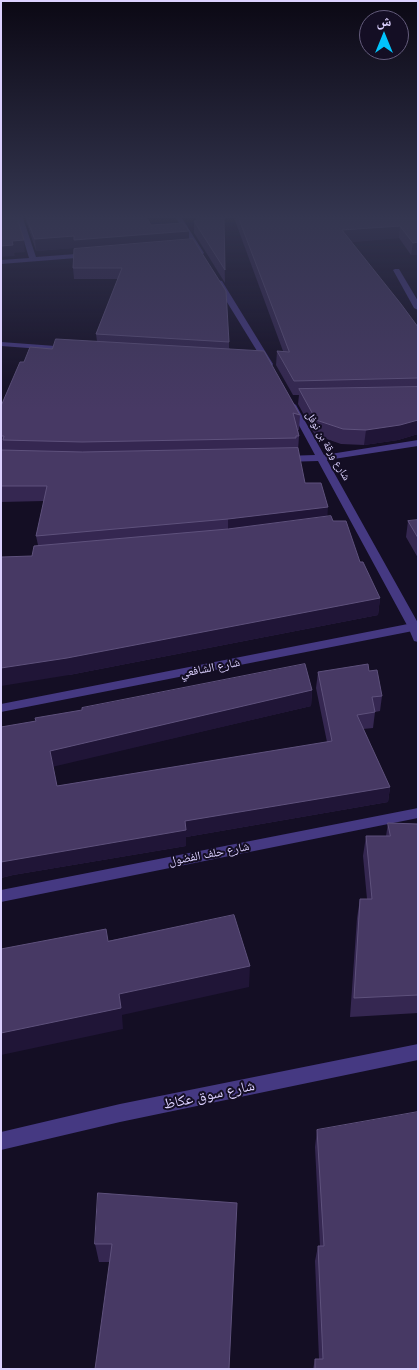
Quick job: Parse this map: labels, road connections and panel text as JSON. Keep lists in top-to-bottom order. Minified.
{"streets":{"street":["شارع ورقة بن نوفل","شارع الشافعي","شارع حلف الفضول","شارع سوق عكاظ"]},"crossings":[["شارع ورقة بن نوفل","شارع الشافعي"]],"north":"top"}
